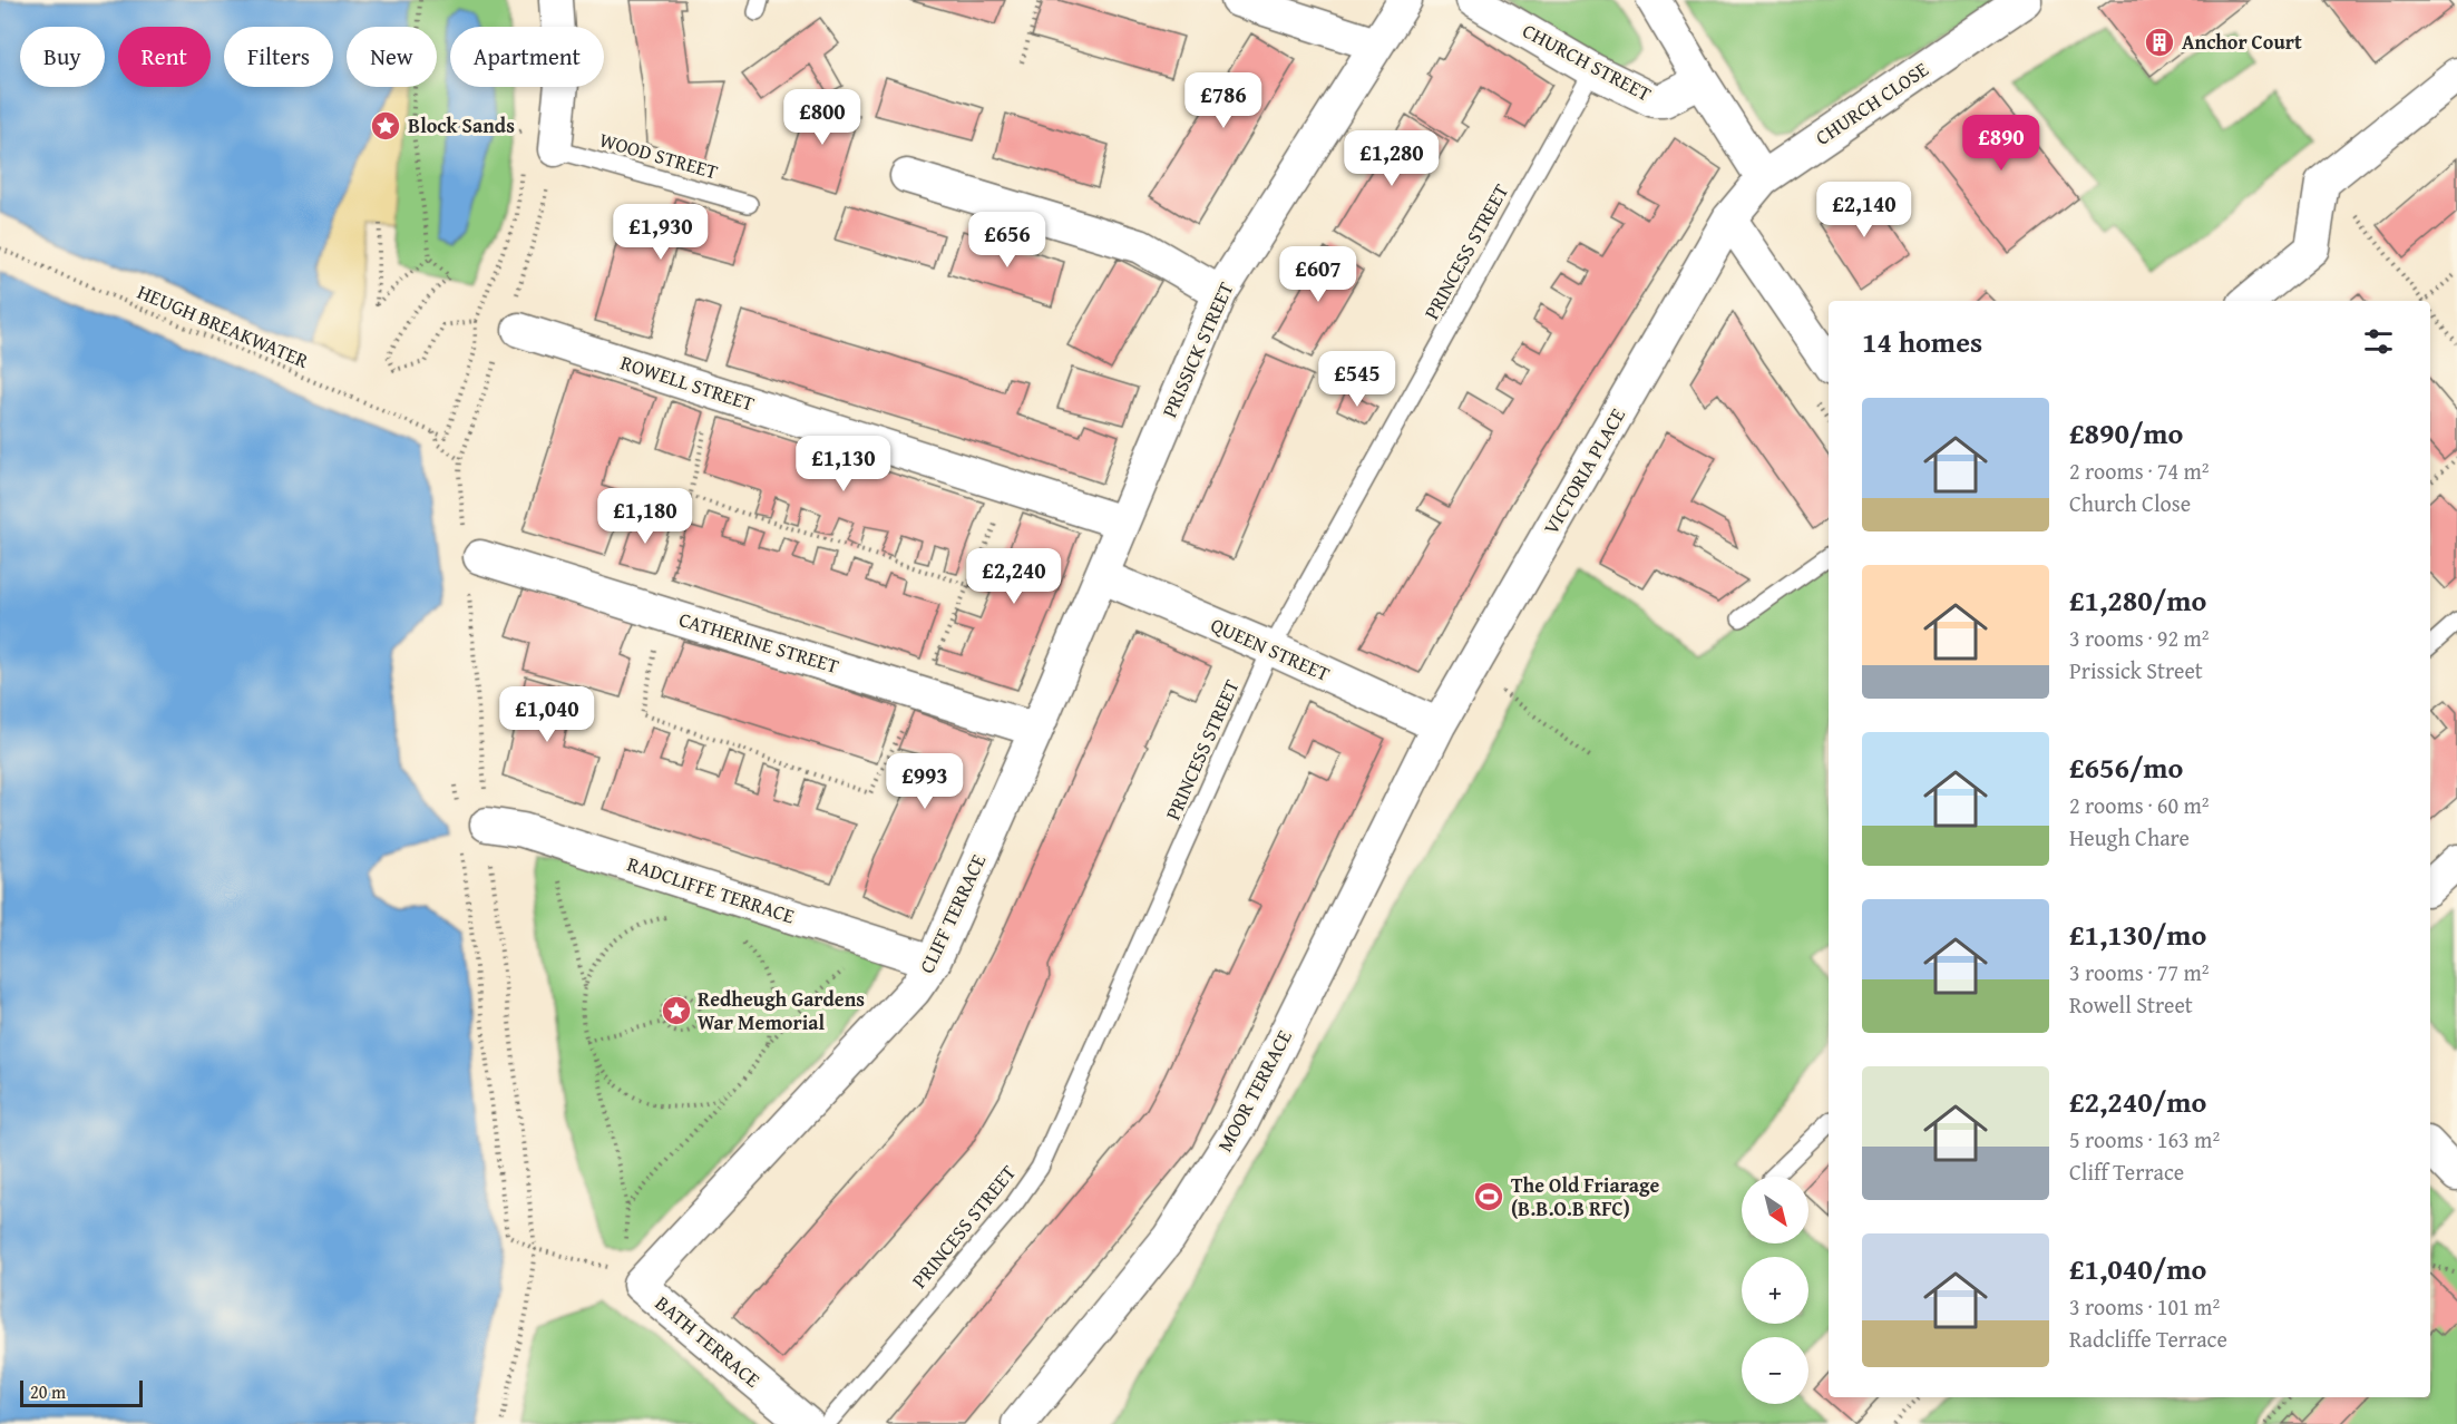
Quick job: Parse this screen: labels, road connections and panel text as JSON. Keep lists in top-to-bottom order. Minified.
{"streets":{"street":["CHURCH STREET","CHURCH CLOSE","PRISSICK STREET","ROWELL STREET","VICTORIA PLACE","CATHERINE STREET","QUEEN STREET","RADCLIFFE TERRACE","CLIFF TERRACE","MOOR TERRACE","BATH TERRACE"],"lane":["WOOD STREET","PRINCESS STREET"],"path":["HEUGH BREAKWATER"]},"crossings":[["CHURCH STREET","PRINCESS STREET"],["CHURCH CLOSE","VICTORIA PLACE"],["PRINCESS STREET","QUEEN STREET"],["PRISSICK STREET","ROWELL STREET"],["PRISSICK STREET","QUEEN STREET"],["PRISSICK STREET","CLIFF TERRACE"],["VICTORIA PLACE","QUEEN STREET"],["VICTORIA PLACE","MOOR TERRACE"],["CATHERINE STREET","CLIFF TERRACE"],["QUEEN STREET","CLIFF TERRACE"],["QUEEN STREET","MOOR TERRACE"],["RADCLIFFE TERRACE","CLIFF TERRACE"],["CLIFF TERRACE","BATH TERRACE"]],"places":{"building":["Anchor Court"],"place":["Block Sands","Redheugh Gardens War Memorial"],"sports":["The Old Friarage (B.B.O.B RFC)"]},"scale_bar":"20 m","north":"bottom right","page":{"chip":["Buy","Rent","Filters","New","Apartment"],"price":["£786","£800","£890","£1,280","£2,140","£1,930","£656","£607","£545","£1,130","£1,180","£2,240","£1,040","£993"],"heading":"14 homes","list":[{"name":"£890/mo","note":"2 rooms · 74 m² · Church Close"},{"name":"£1,280/mo","note":"3 rooms · 92 m² · Prissick Street"},{"name":"£656/mo","note":"2 rooms · 60 m² · Heugh Chare"},{"name":"£1,130/mo","note":"3 rooms · 77 m² · Rowell Street"},{"name":"£2,240/mo","note":"5 rooms · 163 m² · Cliff Terrace"},{"name":"£1,040/mo","note":"3 rooms · 101 m² · Radcliffe Terrace"}],"map_buttons":["+","−"],"scale":"20 m"}}
